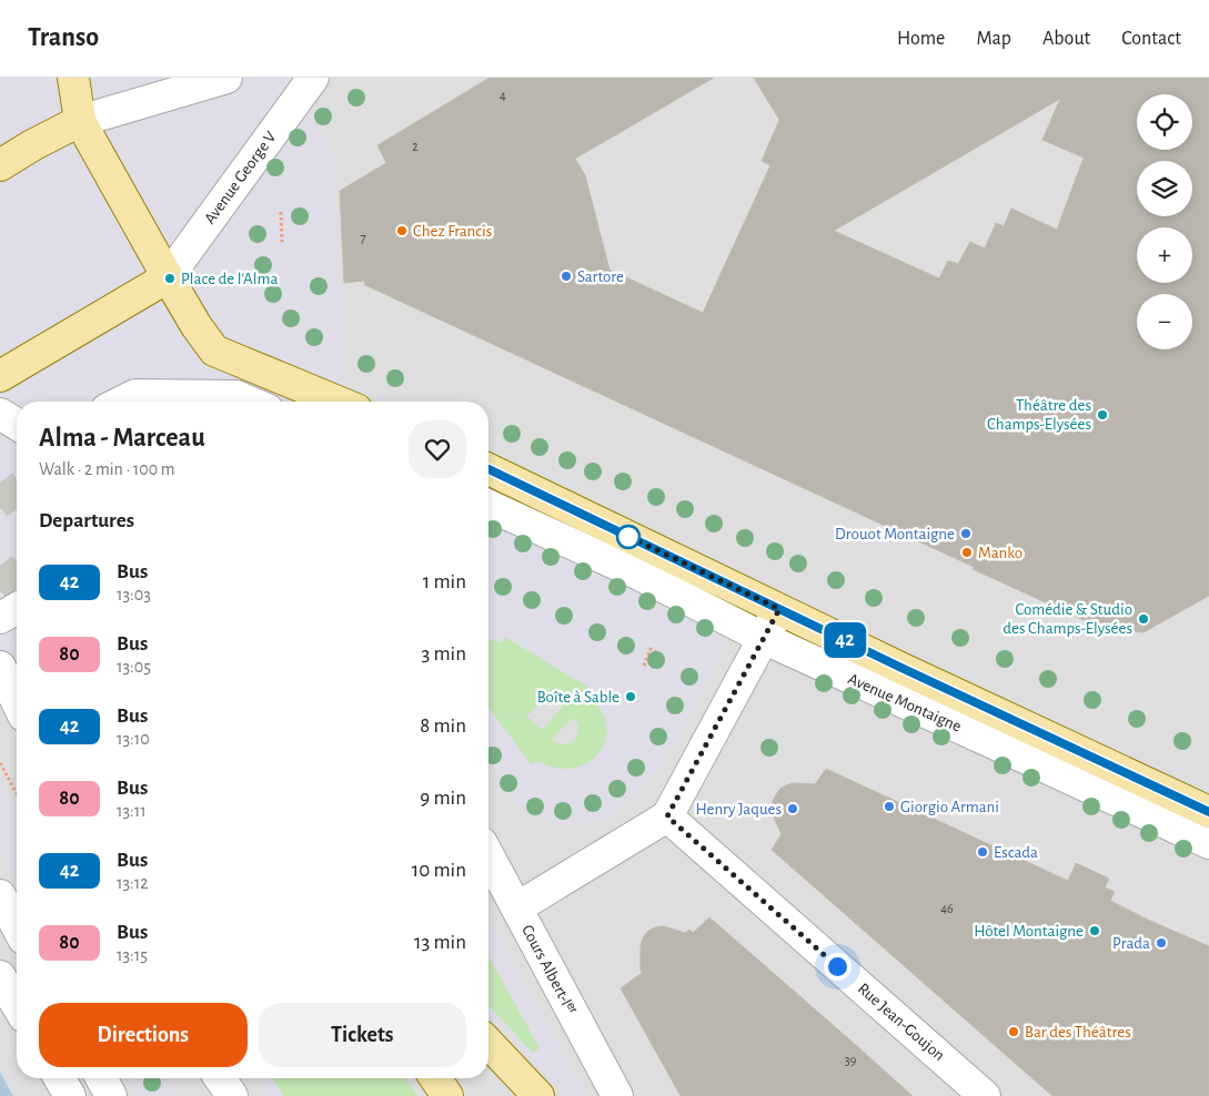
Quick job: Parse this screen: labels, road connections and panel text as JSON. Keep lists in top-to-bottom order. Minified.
{"streets":{"main road":["Avenue Montaigne"],"street":["Avenue George V","Cours Albert-Iᵉʳ","Rue Jean-Goujon"]},"places":["Chez Francis","Sartore","Place de l'Alma","Théâtre des Champs-Elysées","Drouot Montaigne","Manko","Comédie & Studio des Champs-Elysées","Boîte à Sable","Giorgio Armani","Henry Jaques","Escada","Hôtel Montaigne","Prada","Bar des Théâtres"],"lines":["bus line 42"],"house_numbers":["4","2","7","46","39"],"page":{"header":"Transo","nav":["Home","Map","About","Contact"],"on_map":"42","map_buttons":["+","−"],"heading":[["Alma - Marceau","Walk · 2 min · 100 m"],"Departures"],"list":[{"mark":"42","name":"Bus","note":"13:03","value":"1 min"},{"mark":"80","name":"Bus","note":"13:05","value":"3 min"},{"mark":"42","name":"Bus","note":"13:10","value":"8 min"},{"mark":"80","name":"Bus","note":"13:11","value":"9 min"},{"mark":"42","name":"Bus","note":"13:12","value":"10 min"},{"mark":"80","name":"Bus","note":"13:15","value":"13 min"}],"buttons":["Directions","Tickets"]}}
